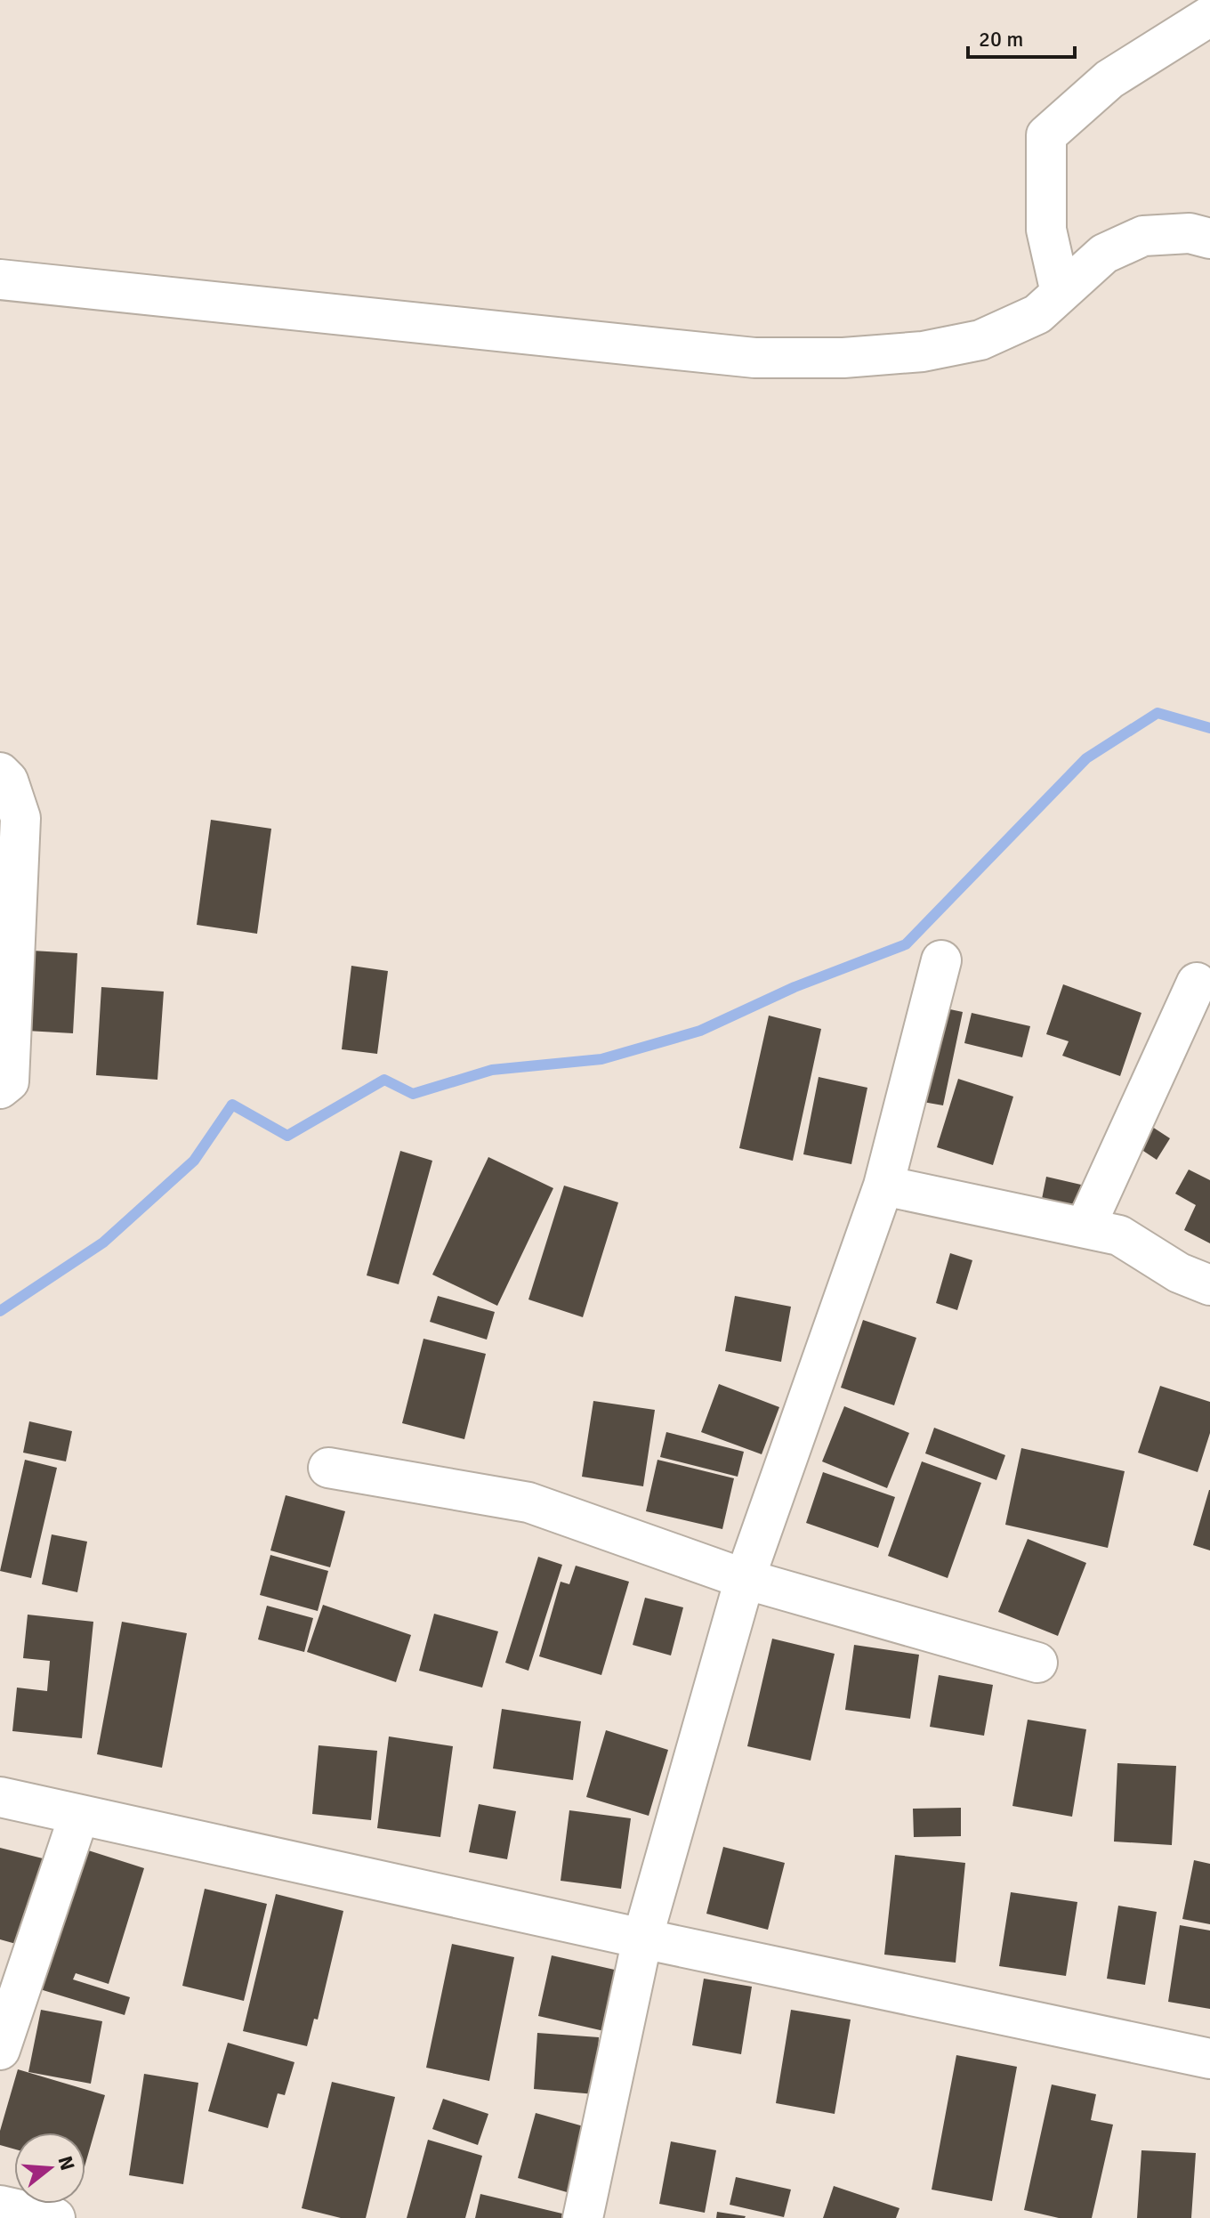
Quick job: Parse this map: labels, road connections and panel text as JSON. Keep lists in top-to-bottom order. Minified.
{"scale_bar":"20 m","north":"right"}
